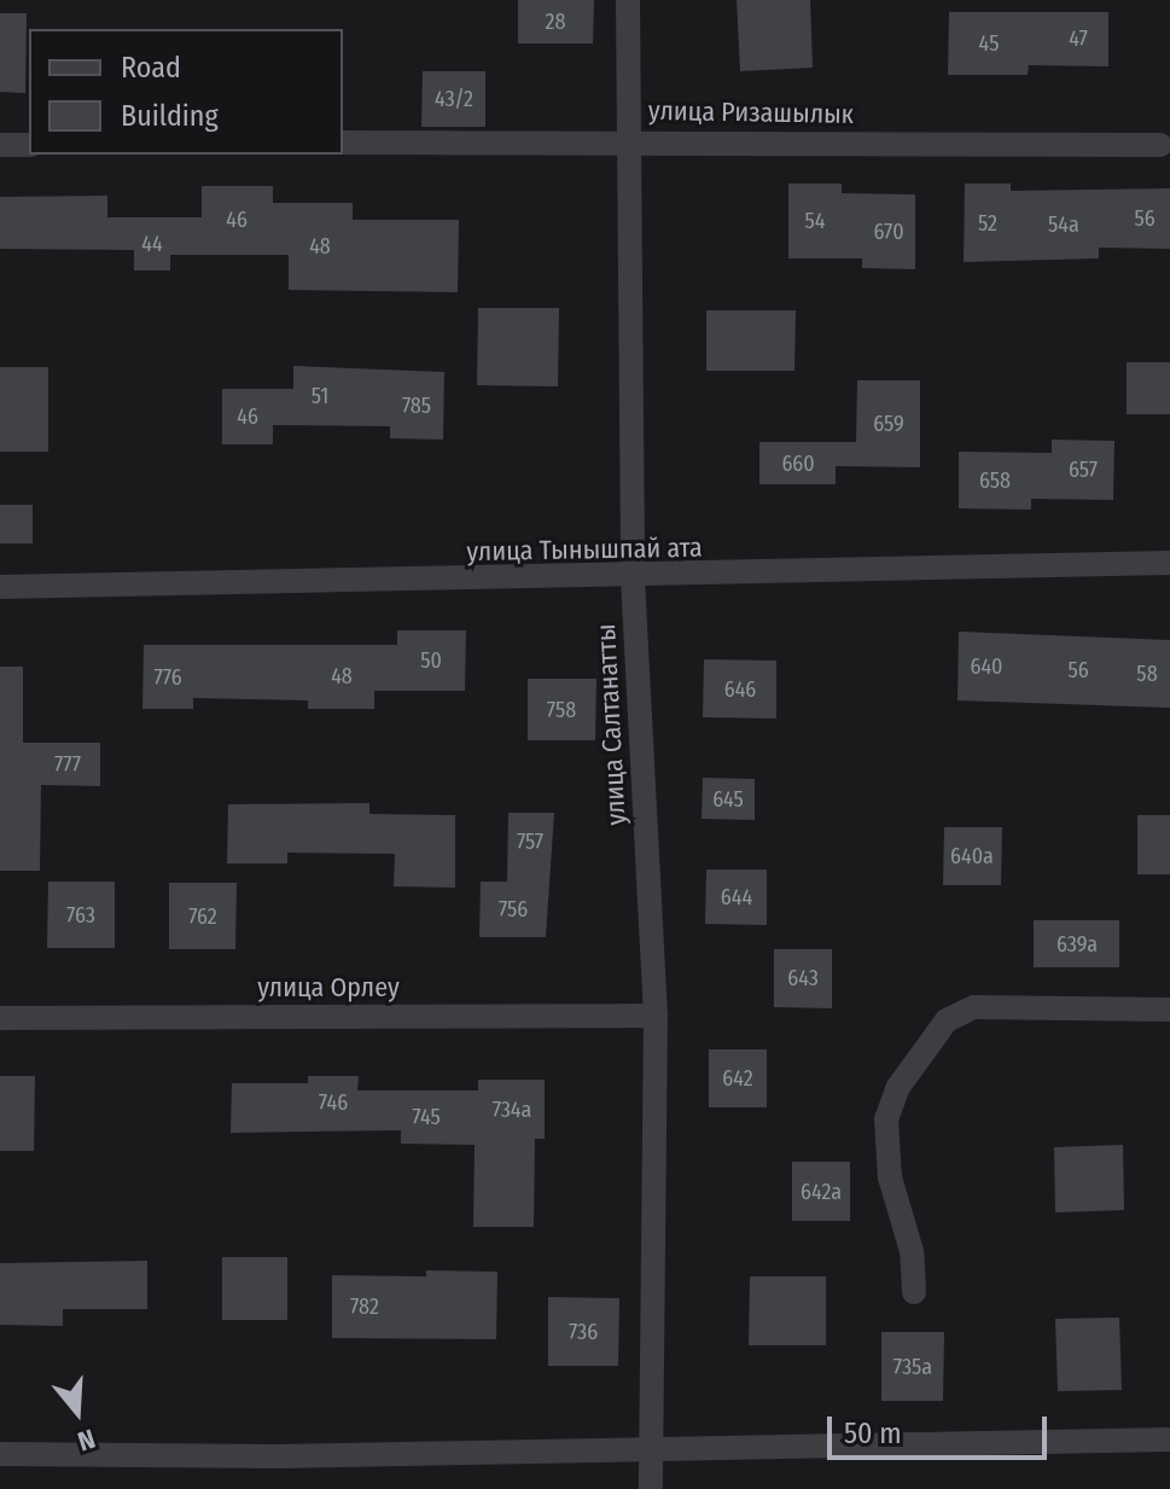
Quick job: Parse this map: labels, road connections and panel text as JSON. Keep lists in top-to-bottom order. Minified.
{"streets":{"street":["улица Ризашылык","улица Тынышпай ата","улица Салтанатты","улица Орлеу"]},"crossings":[["улица Ризашылык","улица Салтанатты"],["улица Тынышпай ата","улица Салтанатты"],["улица Салтанатты","улица Орлеу"]],"house_numbers":["28","47","45","43/2","56","46","54","52","54а","670","44","48","51","785","46","659","660","657","658","50","640","56","58","48","776","646","758","777","645","757","640а","644","756","763","762","639а","643","642","746","734а","745","642а","782","736","735а"],"legend":["Road","Building"],"scale_bar":"50 m","north":"bottom"}
